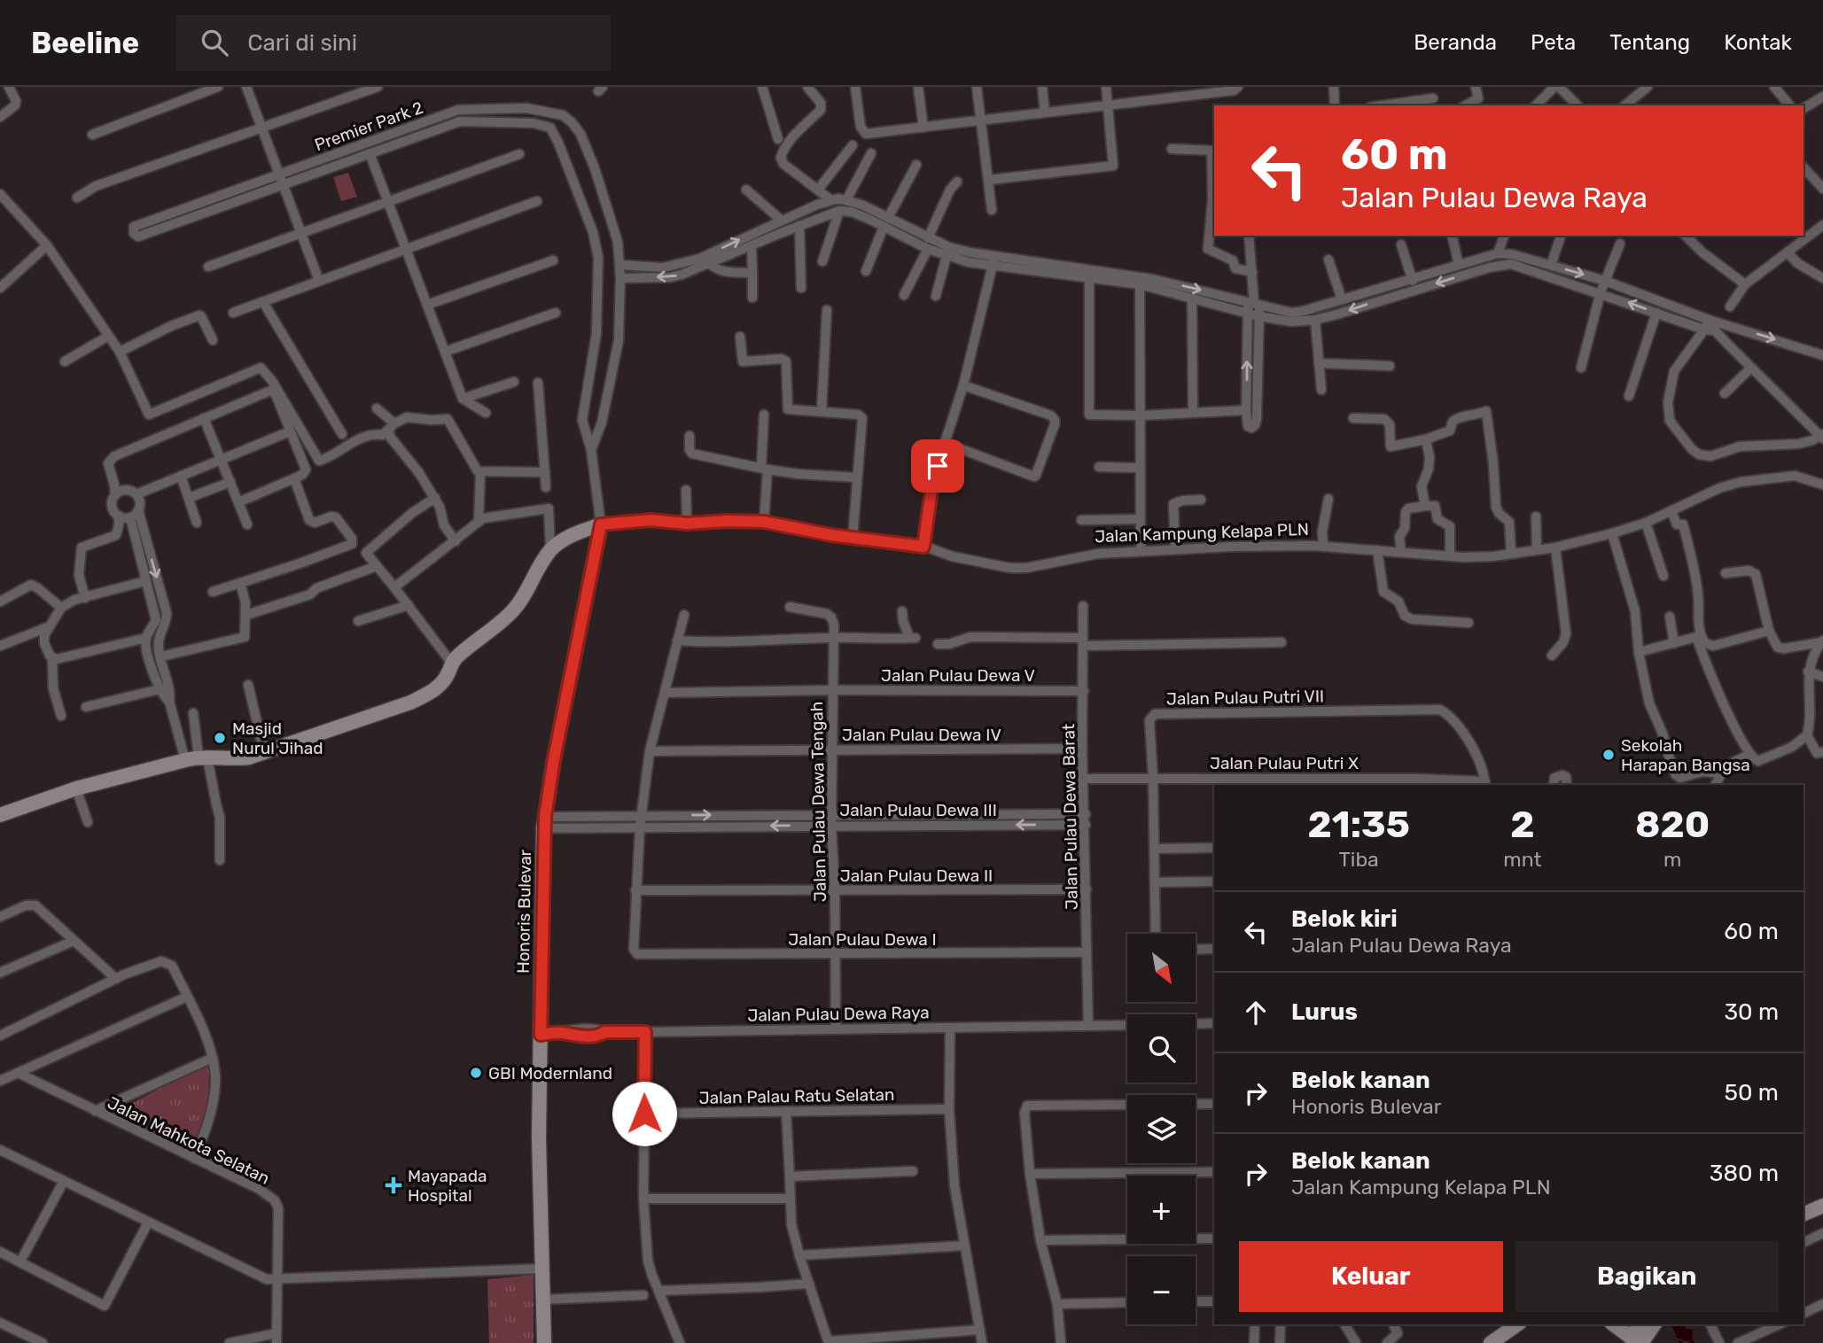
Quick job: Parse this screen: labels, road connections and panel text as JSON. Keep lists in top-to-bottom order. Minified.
{"streets":{"street":["Premier Park 2","Jalan Kampung Kelapa PLN","Jalan Pulau Dewa V","Jalan Pulau Putri VII","Jalan Pulau Dewa IV","Jalan Pulau Putri X","Jalan Pulau Dewa Tengah","Jalan Pulau Dewa III","Jalan Pulau Dewa Barat","Jalan Pulau Dewa II","Honoris Bulevar","Jalan Pulau Dewa I","Jalan Pulau Dewa Raya","Jalan Palau Ratu Selatan","Jalan Mahkota Selatan"]},"crossings":[["Jalan Kampung Kelapa PLN","Honoris Bulevar"],["Jalan Pulau Dewa V","Jalan Pulau Dewa Tengah"],["Jalan Pulau Dewa V","Jalan Pulau Dewa Barat"],["Jalan Pulau Putri VII","Jalan Pulau Putri X"],["Jalan Pulau Dewa IV","Jalan Pulau Dewa Tengah"],["Jalan Pulau Dewa IV","Jalan Pulau Dewa Barat"],["Jalan Pulau Putri X","Jalan Pulau Dewa Barat"],["Jalan Pulau Dewa Tengah","Jalan Pulau Dewa III"],["Jalan Pulau Dewa Tengah","Jalan Pulau Dewa II"],["Jalan Pulau Dewa Tengah","Jalan Pulau Dewa I"],["Jalan Pulau Dewa Tengah","Jalan Pulau Dewa Raya"],["Jalan Pulau Dewa III","Jalan Pulau Dewa Barat"],["Jalan Pulau Dewa III","Honoris Bulevar"],["Jalan Pulau Dewa Barat","Jalan Pulau Dewa II"],["Jalan Pulau Dewa Barat","Jalan Pulau Dewa I"],["Jalan Pulau Dewa Barat","Jalan Pulau Dewa Raya"],["Jalan Pulau Dewa II","Jalan Pulau Dewa I"],["Honoris Bulevar","Jalan Pulau Dewa Raya"]],"places":{"other":["Masjid Nurul Jihad","Sekolah Harapan Bangsa","GBI Modernland"],"health":["Mayapada Hospital"]},"north":"bottom right","page":{"header":"Beeline","search":"Cari di sini","nav":["Beranda","Peta","Tentang","Kontak"],"turn":["60 m","Jalan Pulau Dewa Raya"],"eta":["21:35","Tiba","2","mnt","820","m"],"list":[{"name":"Belok kiri","note":"Jalan Pulau Dewa Raya","value":"60 m"},{"name":"Lurus","value":"30 m"},{"name":"Belok kanan","note":"Honoris Bulevar","value":"50 m"},{"name":"Belok kanan","note":"Jalan Kampung Kelapa PLN","value":"380 m"}],"map_buttons":["+","−"],"buttons":["Keluar","Bagikan"]}}
